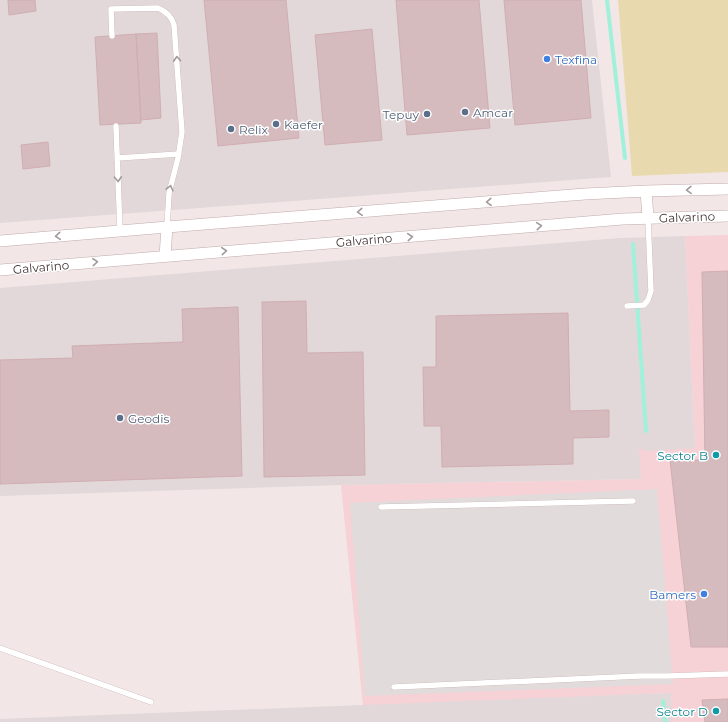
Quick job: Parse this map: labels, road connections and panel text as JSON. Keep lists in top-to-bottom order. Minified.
{"streets":{"street":["Galvarino"]},"places":["Texfina","Amcar","Tepuy","Kaefer","Relix","Geodis","Sector B","Bamers","Sector D"]}
